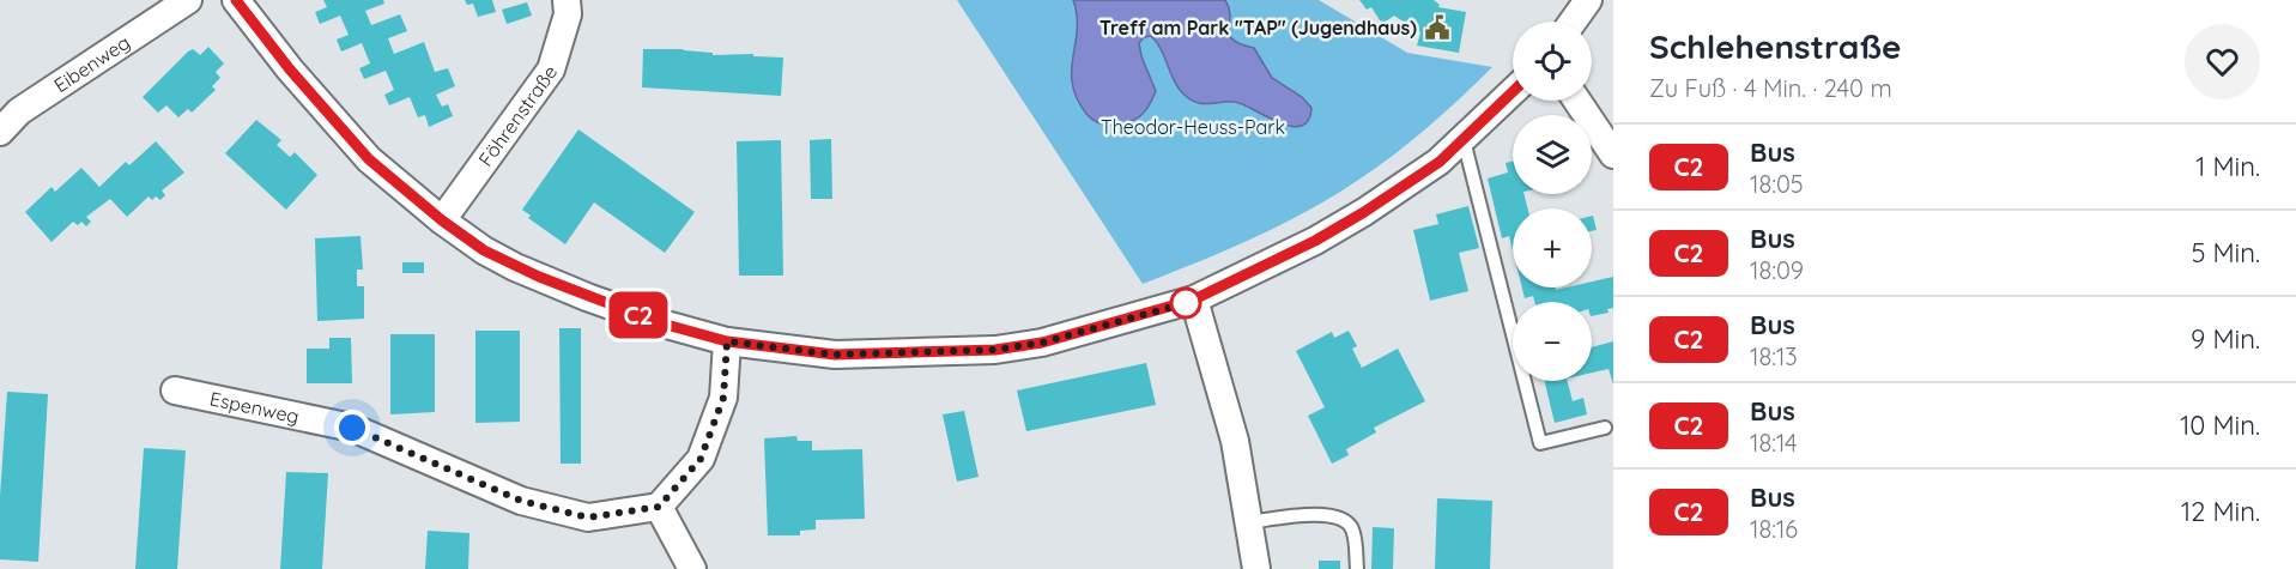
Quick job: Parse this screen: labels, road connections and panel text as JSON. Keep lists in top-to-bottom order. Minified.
{"streets":{"street":["Eibenweg","Föhrenstraße","Espenweg"]},"parks":["Theodor-Heuss-Park"],"places":{"public building":["Treff am Park \"TAP\" (Jugendhaus)"]},"lines":["bus line C2"],"page":{"on_map":"C2","heading":["Schlehenstraße","Zu Fuß · 4 Min. · 240 m"],"map_buttons":["+","−"],"list":[{"mark":"C2","name":"Bus","note":"18:05","value":"1 Min."},{"mark":"C2","name":"Bus","note":"18:09","value":"5 Min."},{"mark":"C2","name":"Bus","note":"18:13","value":"9 Min."},{"mark":"C2","name":"Bus","note":"18:14","value":"10 Min."},{"mark":"C2","name":"Bus","note":"18:16","value":"12 Min."}]}}
